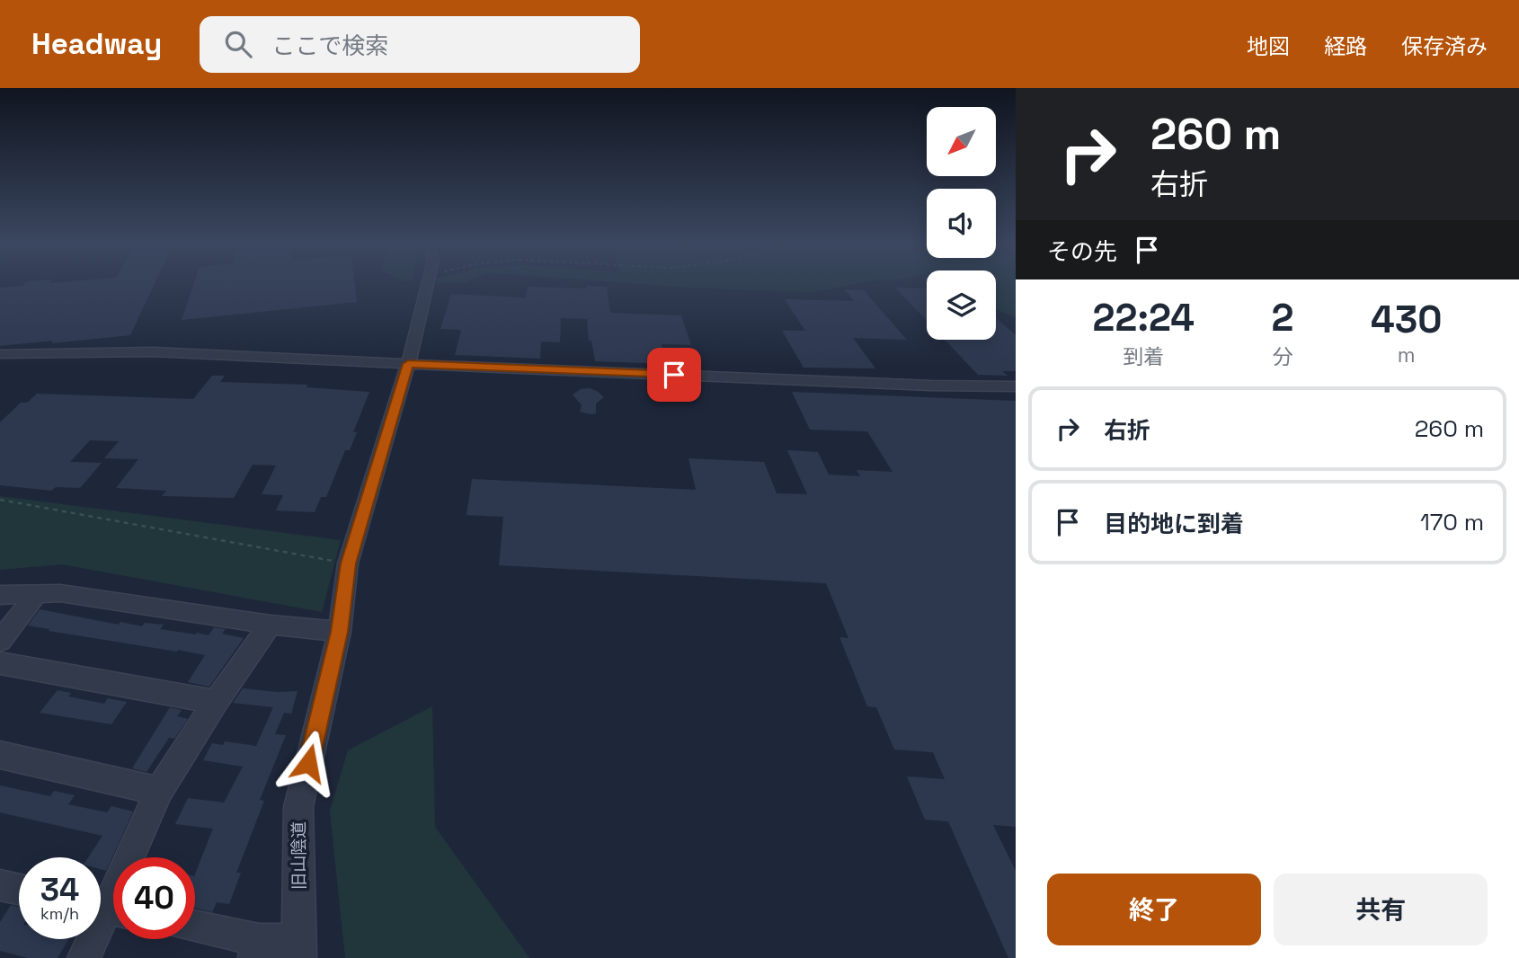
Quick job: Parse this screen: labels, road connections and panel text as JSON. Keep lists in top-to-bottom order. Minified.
{"streets":{"street":["旧山陰道"]},"north":"bottom left","page":{"header":"Headway","search":"ここで検索","nav":["地図","経路","保存済み"],"turn":["260 m","右折"],"then":"その先","eta":["22:24","到着","2","分","430","m"],"list":[{"name":"右折","value":"260 m"},{"name":"目的地に到着","value":"170 m"}],"speed":"34 km/h","limit":"40","buttons":["終了","共有"]}}
